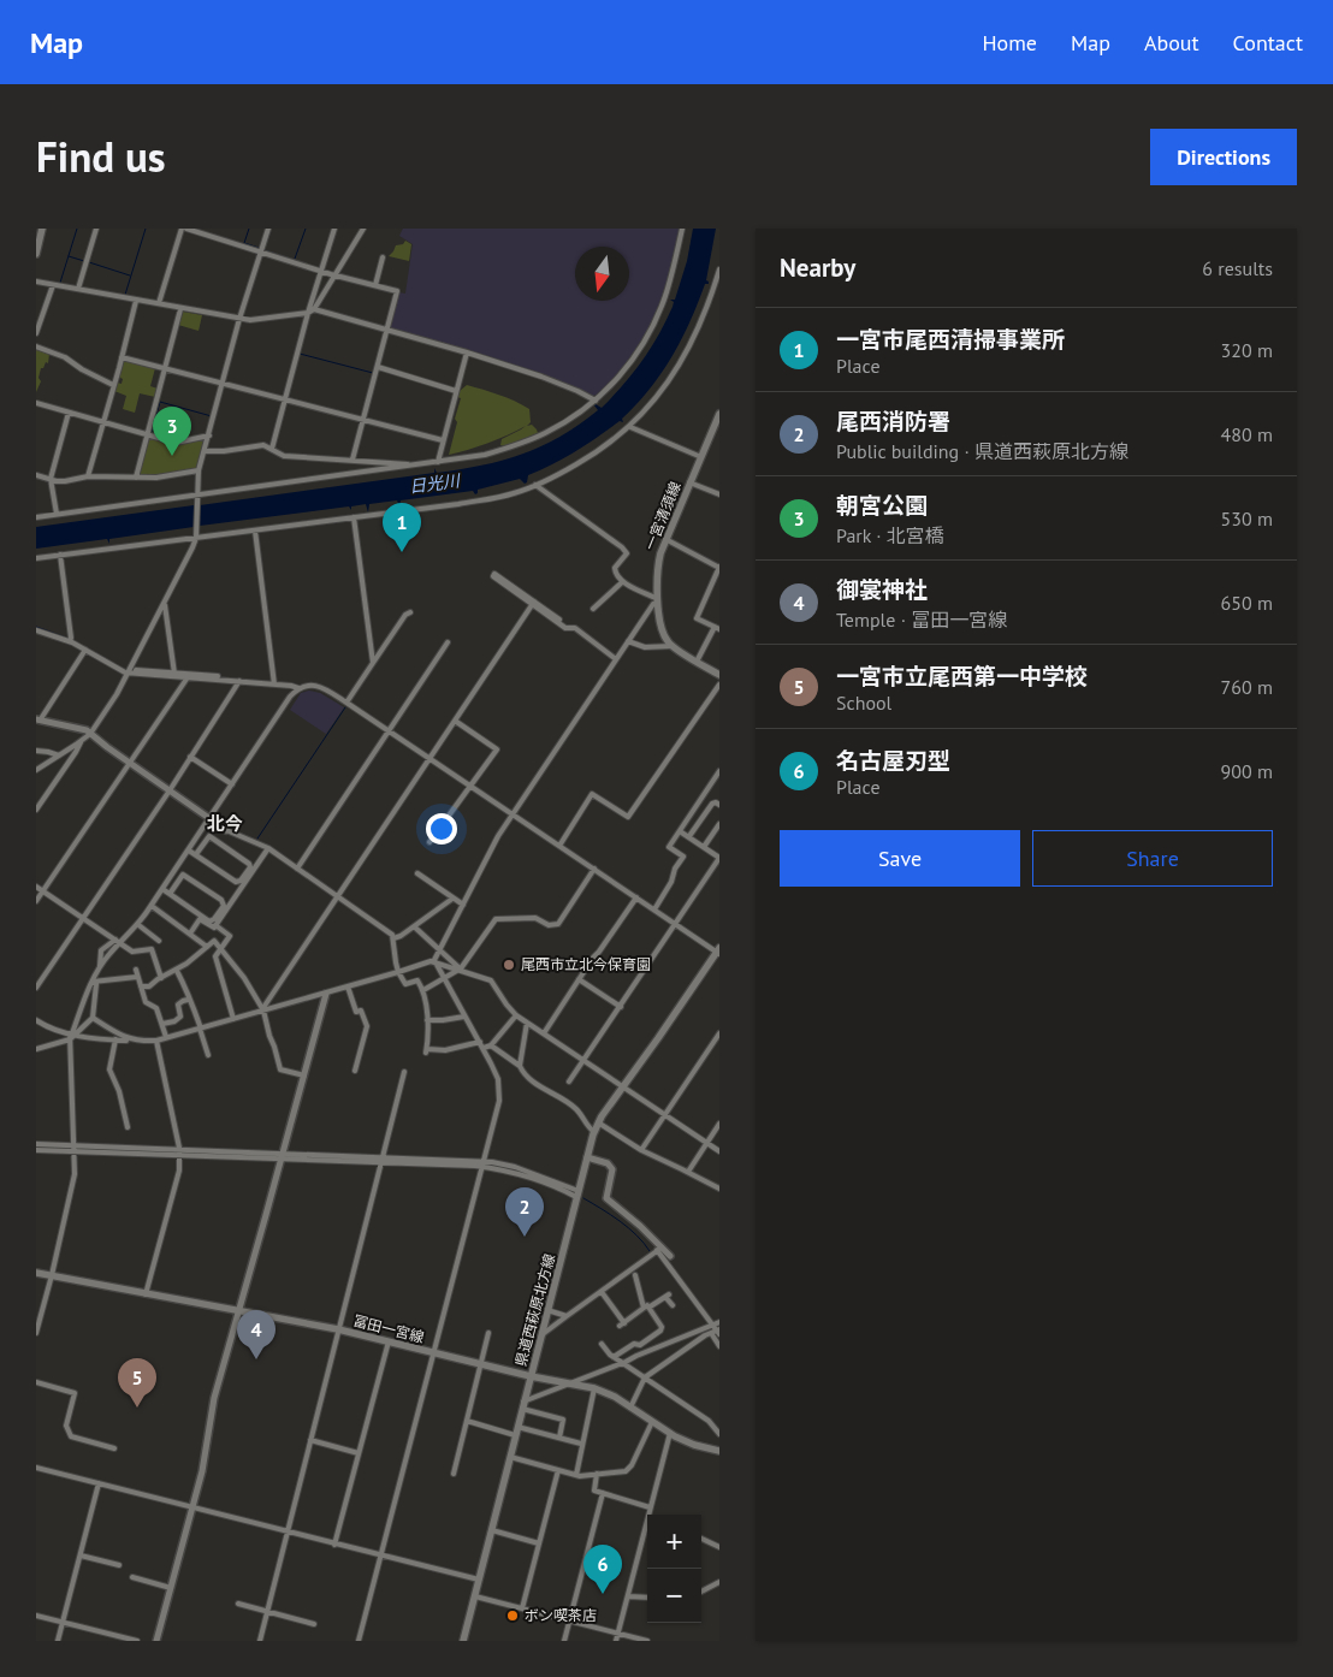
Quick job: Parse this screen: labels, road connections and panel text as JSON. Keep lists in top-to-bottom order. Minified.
{"streets":{"main road":["一宮清須線","県道西萩原北方線","冨田一宮線"]},"crossings":[["県道西萩原北方線","冨田一宮線"]],"districts":["北今"],"water":["日光川"],"places":["尾西市立北今保育園","ボン喫茶店"],"north":"bottom","page":{"header":"Map","nav":["Home","Map","About","Contact"],"title":"Find us","buttons":["Directions",["Save","Share"]],"heading":["Nearby","6 results"],"list":[{"mark":"1","name":"一宮市尾西清掃事業所","note":"Place","value":"320 m"},{"mark":"2","name":"尾西消防署","note":"Public building · 県道西萩原北方線","value":"480 m"},{"mark":"3","name":"朝宮公園","note":"Park · 北宮橋","value":"530 m"},{"mark":"4","name":"御裳神社","note":"Temple · 冨田一宮線","value":"650 m"},{"mark":"5","name":"一宮市立尾西第一中学校","note":"School","value":"760 m"},{"mark":"6","name":"名古屋刃型","note":"Place","value":"900 m"}],"pins":["3","1","2","4","5","6"],"map_buttons":["+","−"]}}
